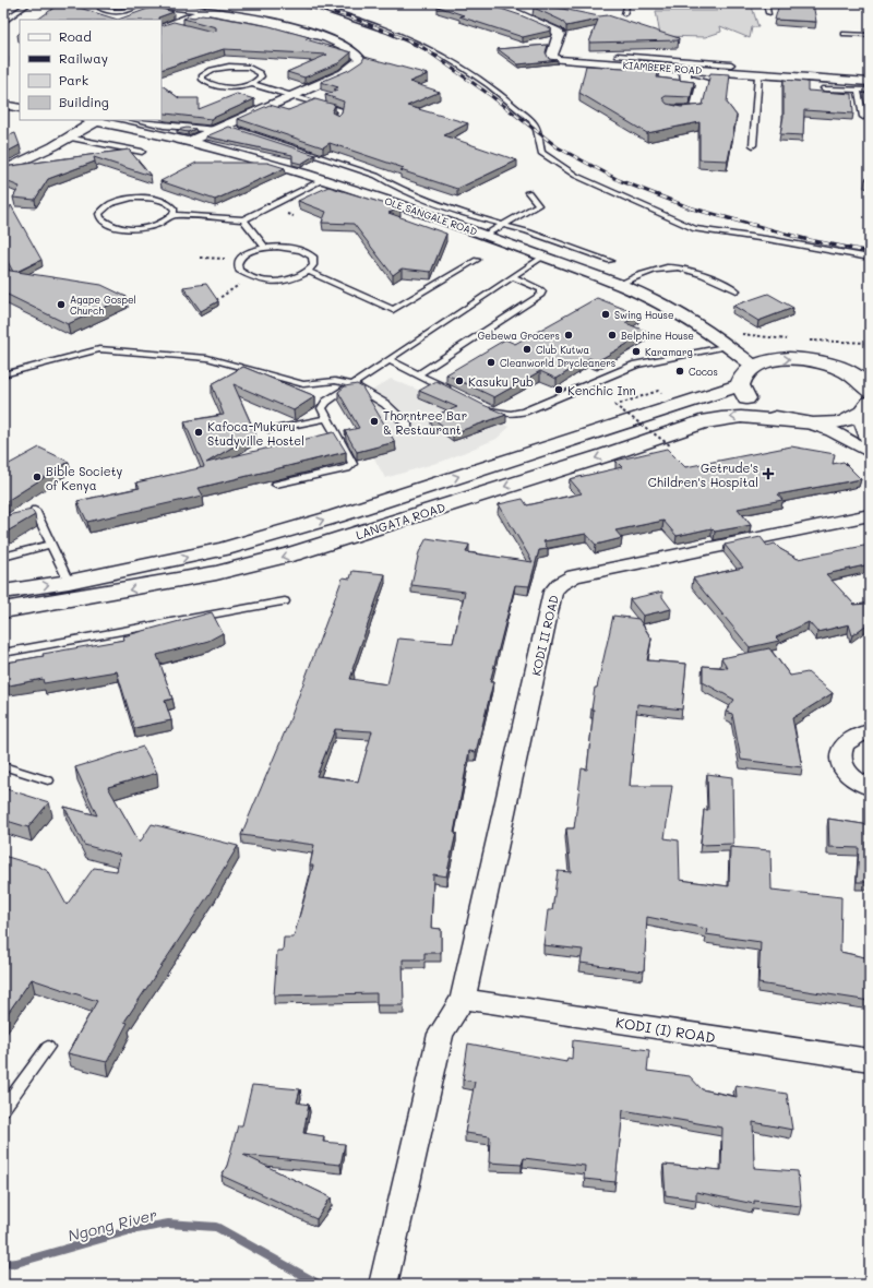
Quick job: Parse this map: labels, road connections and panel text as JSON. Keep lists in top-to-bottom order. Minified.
{"streets":{"main road":["LANGATA ROAD"],"street":["KIAMBERE ROAD","OLE SANGALE ROAD","KODI II ROAD","KODI (I) ROAD"]},"crossings":[["KODI II ROAD","KODI (I) ROAD"]],"water":["Ngong River"],"places":{"other":["Agape Gospel Church","Swing House","Gebewa Grocers","Belphine House","Club Kutwa","Karamarg","Cleanworld Drycleaners","Cocos","Kasuku Pub","Kenchic Inn","Thorntree Bar & Restaurant","Kafoca-Mukuru Studyville Hostel","Bible Society of Kenya"],"health":["Getrude's Children's Hospital"]},"legend":["Road","Railway","Park","Building"]}
